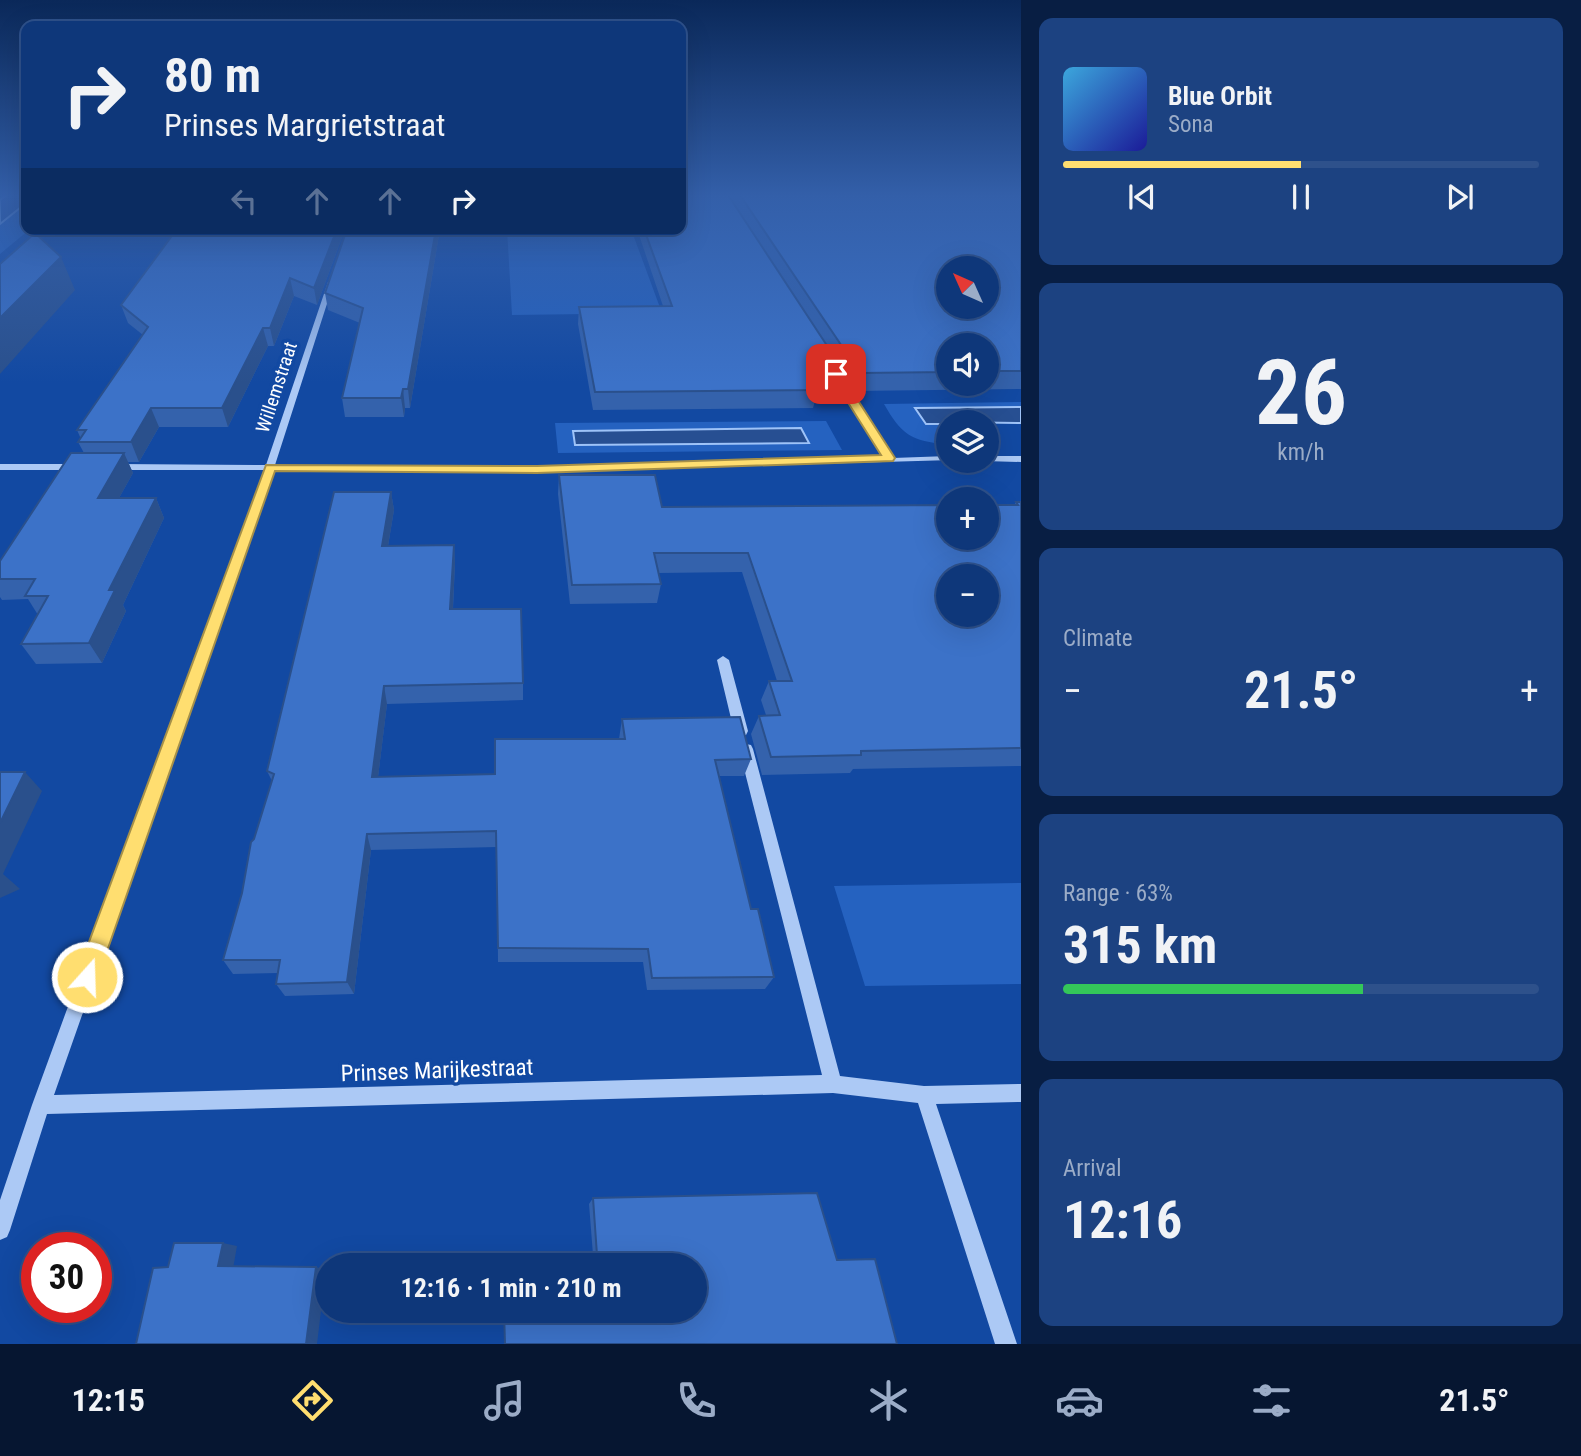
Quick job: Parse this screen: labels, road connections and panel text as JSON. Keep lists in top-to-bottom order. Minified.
{"streets":{"street":["Willemstraat","Prinses Marijkestraat"]},"crossings":[["Willemstraat","Prinses Marijkestraat"]],"north":"top left","page":{"turn":["80 m","Prinses Margrietstraat"],"song":["Blue Orbit","Sona"],"map_buttons":["+","−"],"tile":[["26","km/h"],"Climate",["Range · 63%","315 km"],["Arrival","12:16"]],"heat":["−","21.5°","+"],"limit":"30","trip":"12:16 · 1 min · 210 m","tabs":["12:15","21.5°"]}}
